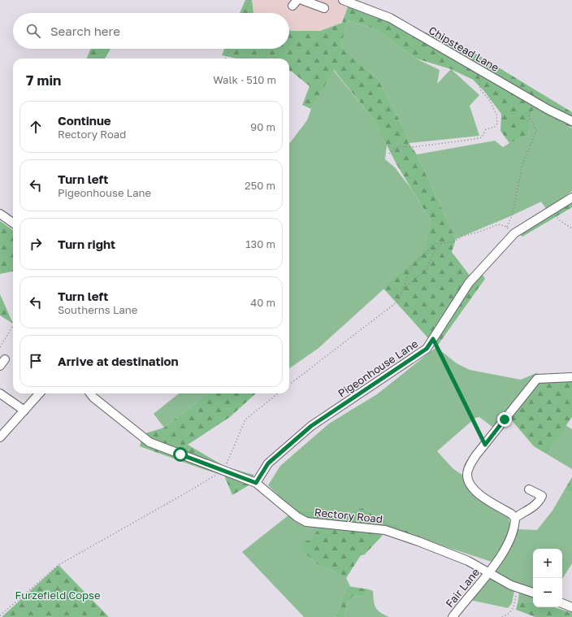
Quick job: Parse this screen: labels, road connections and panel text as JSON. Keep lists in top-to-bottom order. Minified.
{"streets":{"street":["Chipstead Lane","Pigeonhouse Lane","Rectory Road","Fair Lane"]},"crossings":[["Pigeonhouse Lane","Rectory Road"],["Rectory Road","Fair Lane"]],"parks":["Furzefield Copse"],"page":{"search":"Search here","heading":["7 min","Walk · 510 m"],"list":[["Continue","Rectory Road","90 m"],["Turn left","Pigeonhouse Lane","250 m"],["Turn right","130 m"],["Turn left","Southerns Lane","40 m"],"Arrive at destination"],"map_buttons":["+","−"]}}
